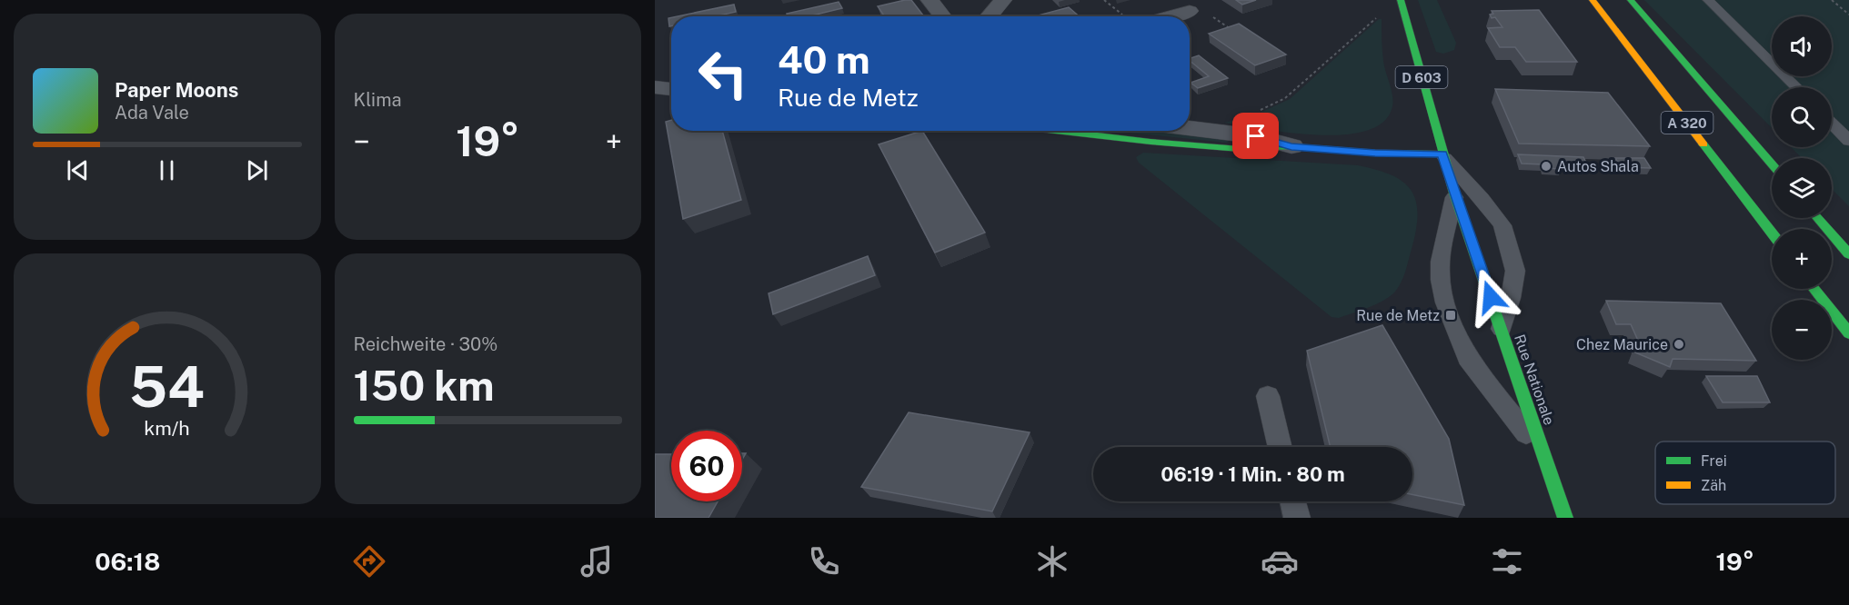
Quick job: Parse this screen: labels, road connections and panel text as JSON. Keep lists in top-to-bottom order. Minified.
{"streets":{"main road":["D 603","A 320","Rue Nationale"]},"places":{"other":["Autos Shala","Chez Maurice"],"transit":["Rue de Metz"]},"legend":["Frei","Zäh"],"page":{"tile":["Klima",["Reichweite · 30%","150 km"]],"map_buttons":["+","−"],"turn":["40 m","Rue de Metz"],"song":["Paper Moons","Ada Vale"],"heat":["−","19°","+"],"limit":"60","trip":"06:19 · 1 Min. · 80 m","tabs":["06:18","19°"],"gauge":["54","km/h"]}}
